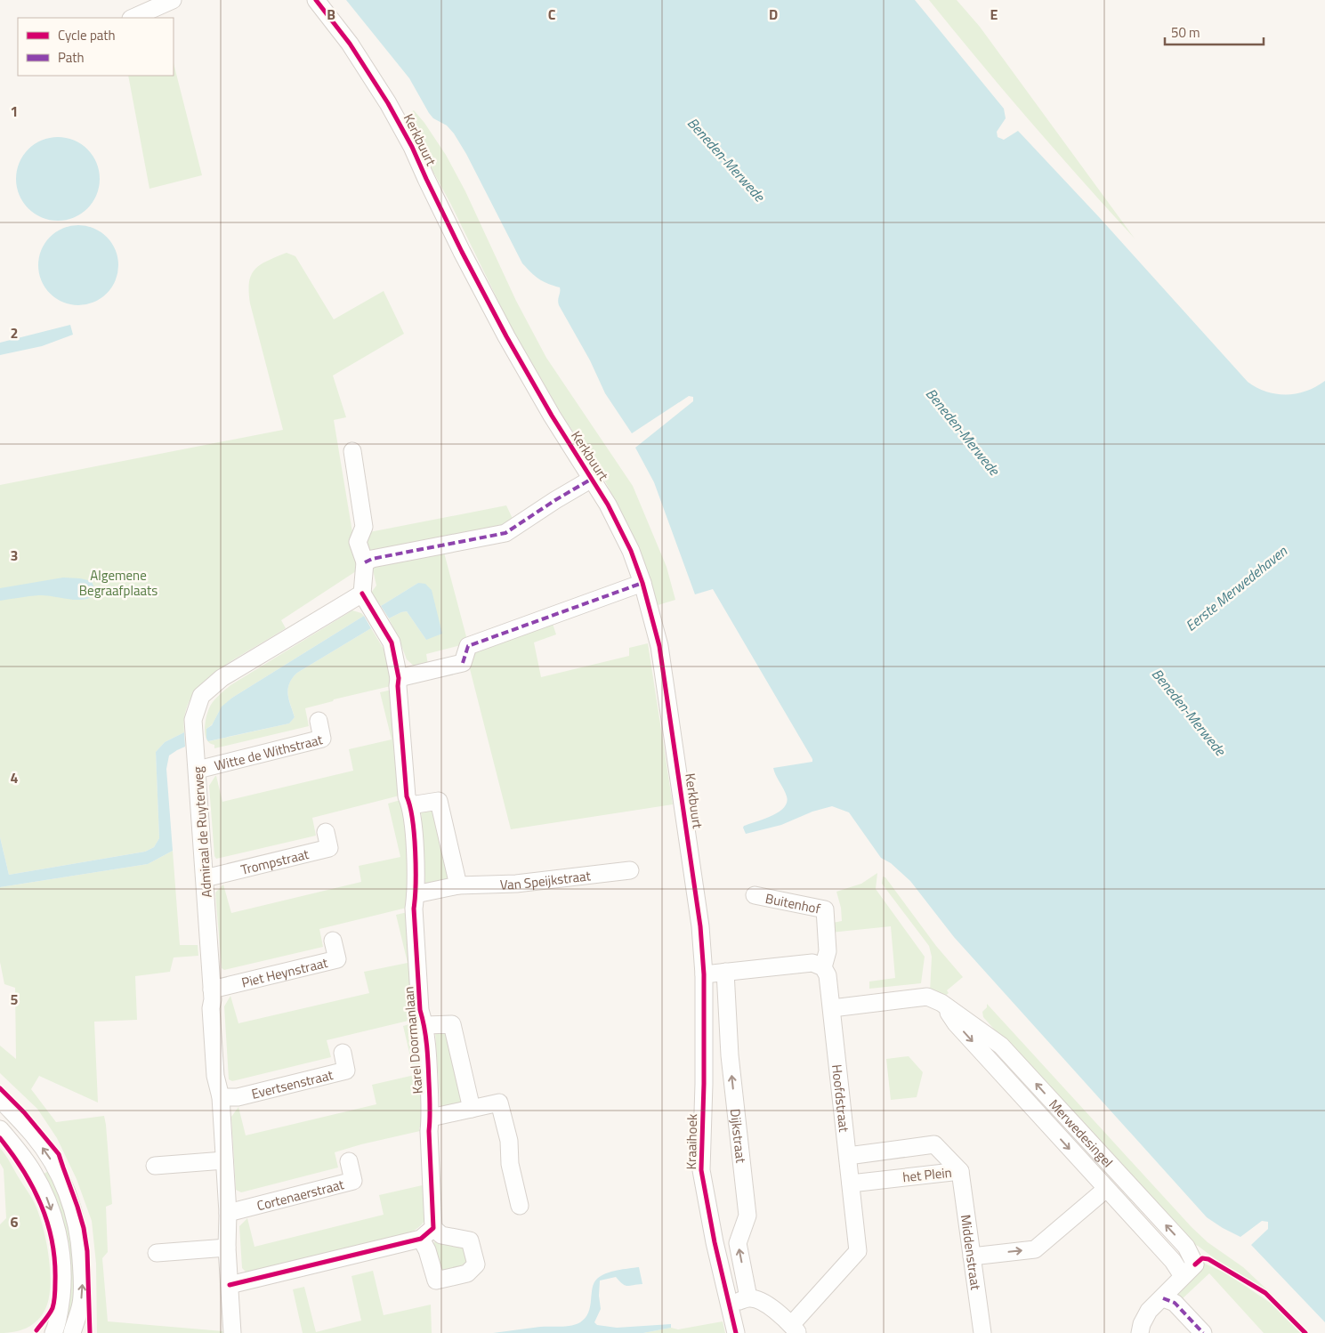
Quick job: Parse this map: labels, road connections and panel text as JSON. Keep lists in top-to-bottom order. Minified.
{"streets":{"street":["Kerkbuurt","Witte de Withstraat","Admiraal de Ruyterweg","Trompstraat","Van Speijkstraat","Buitenhof","Piet Heynstraat","Karel Doormanlaan","Evertsenstraat","Hoofdstraat","Merwedesingel","Dijkstraat","Kraaihoek","het Plein","Cortenaerstraat","Middenstraat"]},"crossings":[["Kerkbuurt","Kraaihoek"],["Witte de Withstraat","Admiraal de Ruyterweg"],["Admiraal de Ruyterweg","Trompstraat"],["Admiraal de Ruyterweg","Piet Heynstraat"],["Admiraal de Ruyterweg","Karel Doormanlaan"],["Admiraal de Ruyterweg","Evertsenstraat"],["Admiraal de Ruyterweg","Cortenaerstraat"],["Buitenhof","Hoofdstraat"],["Hoofdstraat","Merwedesingel"],["Hoofdstraat","het Plein"],["het Plein","Middenstraat"]],"one_way":["Dijkstraat"],"water":["Beneden-Merwede","Eerste Merwedehaven"],"parks":["Algemene Begraafplaats"],"legend":["Cycle path","Path"],"scale_bar":"50 m","grid":{"columns":["B","C","D","E"],"rows":["1","2","3","4","5","6"]}}
